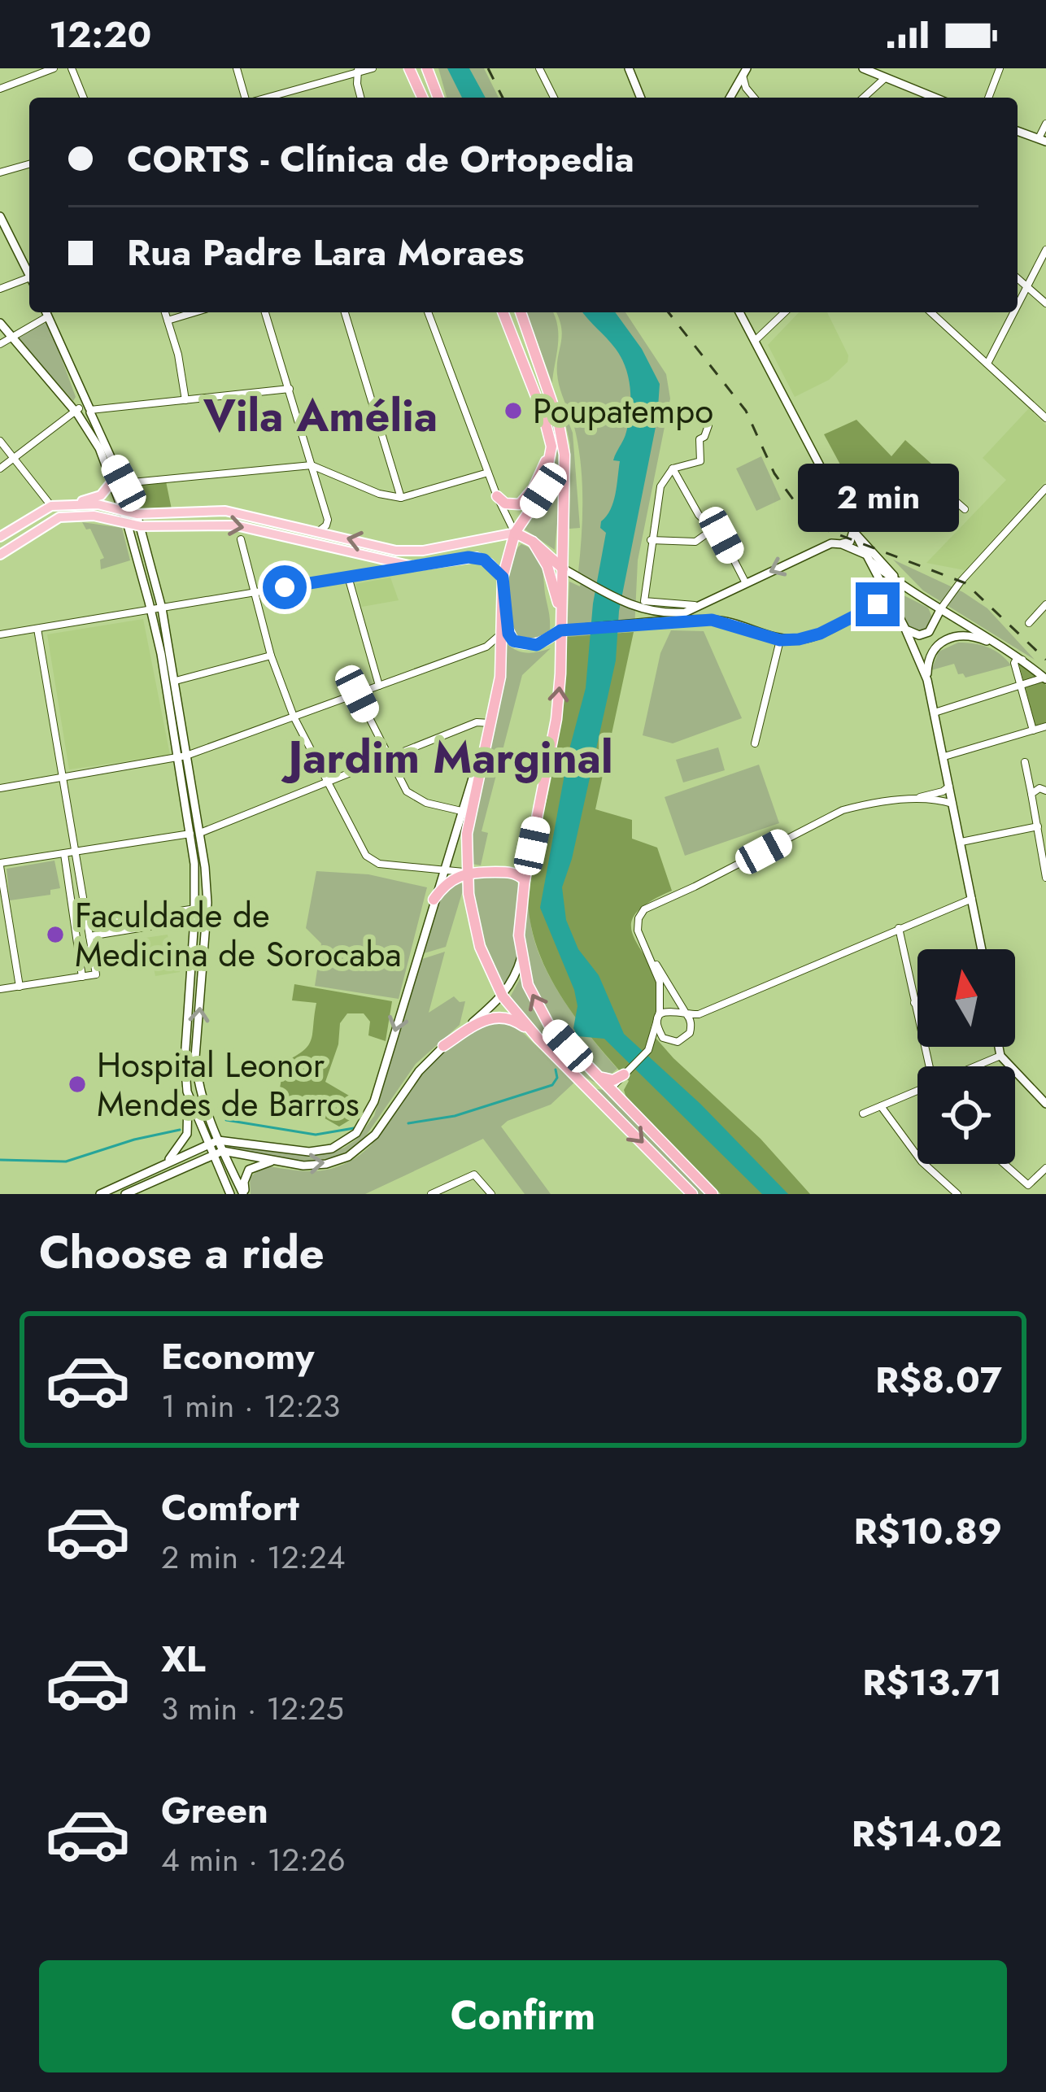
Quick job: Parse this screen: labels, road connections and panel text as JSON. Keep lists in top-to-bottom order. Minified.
{"districts":["Vila Amélia","Jardim Marginal"],"places":["Poupatempo","Faculdade de Medicina de Sorocaba","Hospital Leonor Mendes de Barros"],"north":"top","page":{"status":"12:20","banner":["CORTS - Clínica de Ortopedia","Rua Padre Lara Moraes"],"bubble":"2 min","heading":"Choose a ride","list":[{"name":"Economy","note":"1 min · 12:23","value":"R$8.07"},{"name":"Comfort","note":"2 min · 12:24","value":"R$10.89"},{"name":"XL","note":"3 min · 12:25","value":"R$13.71"},{"name":"Green","note":"4 min · 12:26","value":"R$14.02"}],"buttons":"Confirm"}}
